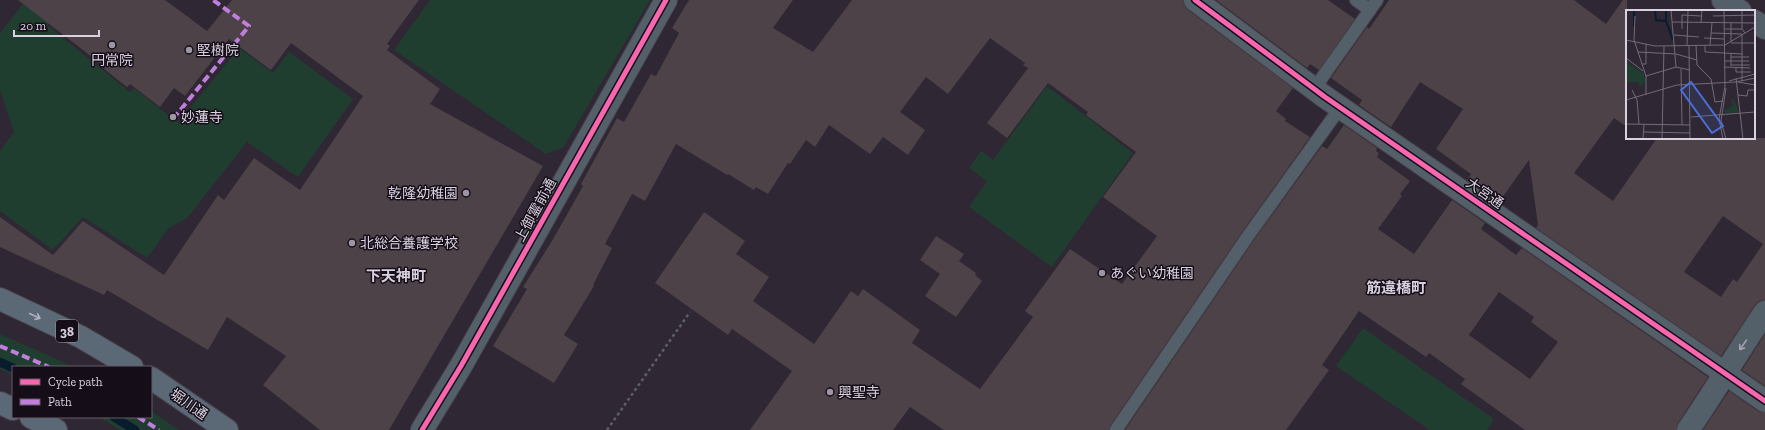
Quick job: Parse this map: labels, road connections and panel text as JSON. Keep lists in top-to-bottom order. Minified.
{"streets":{"main road":["38","堀川通"],"street":["大宮通","上御霊前通"]},"districts":["下天神町","筋違橋町"],"places":["円常院","堅樹院","妙蓮寺","乾隆幼稚園","北総合養護学校","あぐい幼稚園","興聖寺"],"legend":["Cycle path","Path"],"scale_bar":"20 m"}
